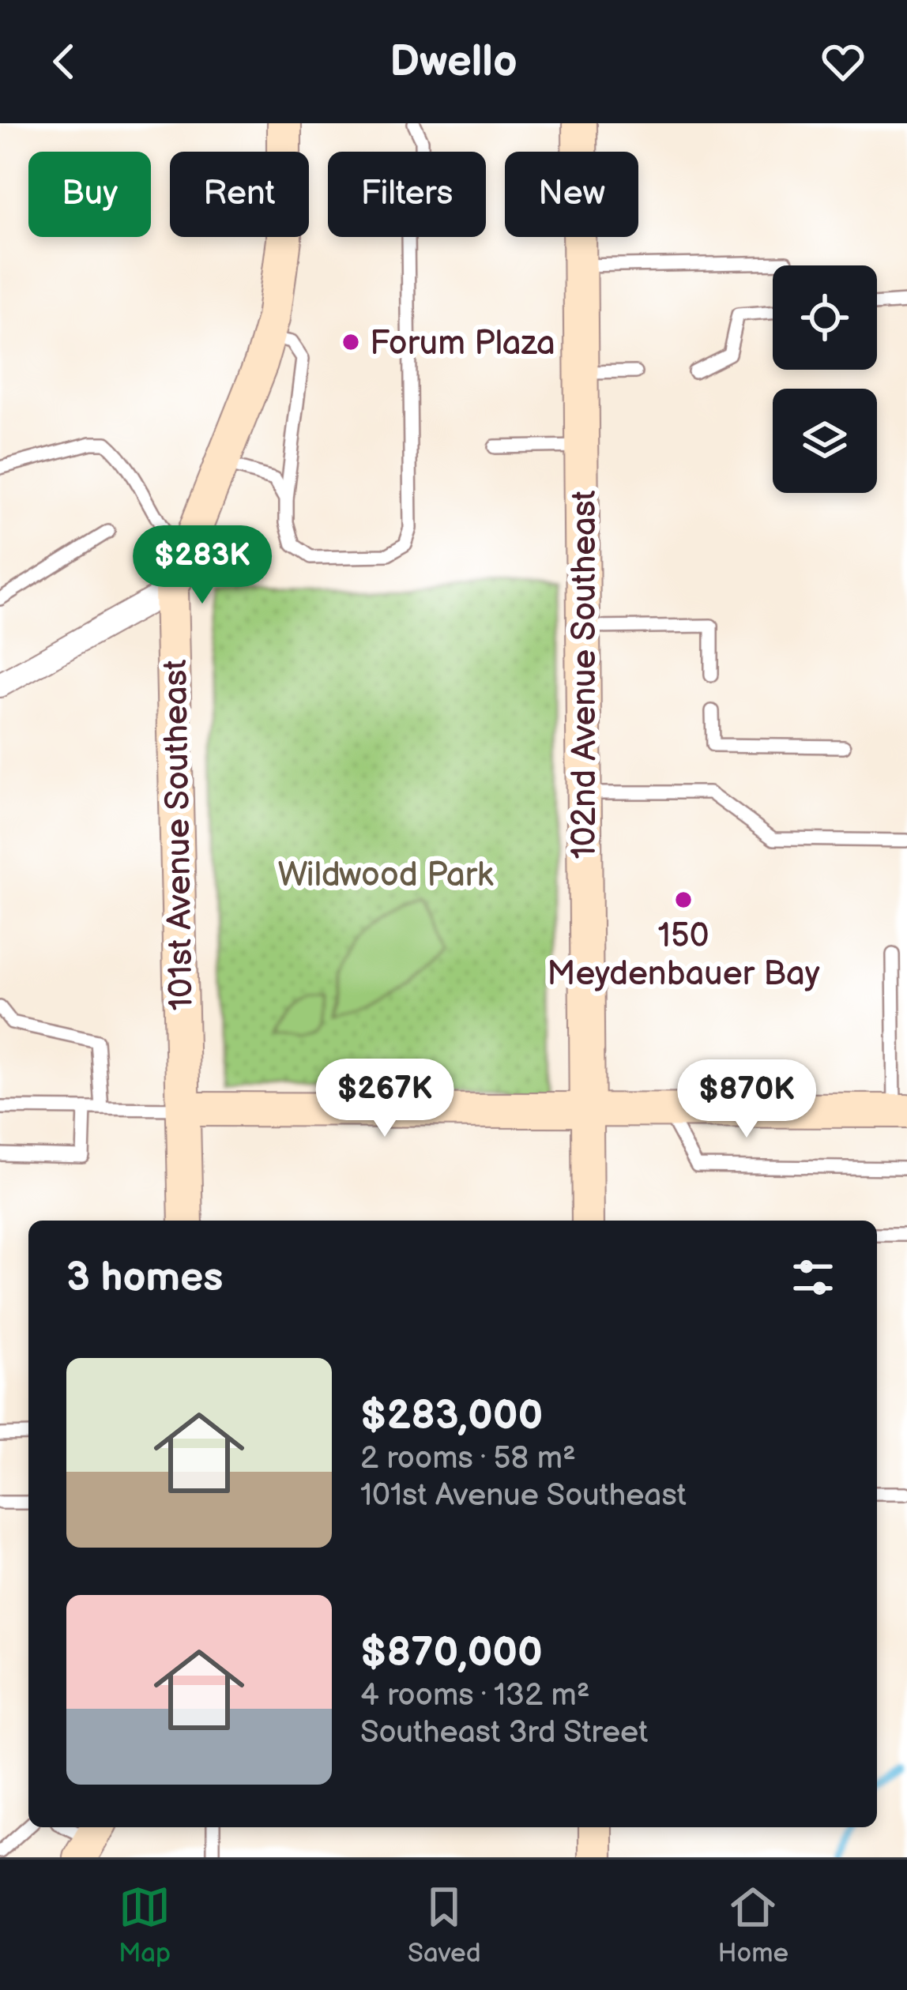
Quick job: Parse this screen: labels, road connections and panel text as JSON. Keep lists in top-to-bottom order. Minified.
{"streets":{"street":["102nd Avenue Southeast","101st Avenue Southeast"]},"parks":["Wildwood Park"],"places":["Forum Plaza","150 Meydenbauer Bay"],"page":{"header":"Dwello","chip":["Buy","Rent","Filters","New"],"price":["$283K","$267K","$870K"],"heading":"3 homes","list":[{"name":"$283,000","note":"2 rooms · 58 m² · 101st Avenue Southeast"},{"name":"$870,000","note":"4 rooms · 132 m² · Southeast 3rd Street"}],"tabs":["Map","Saved","Home"]}}
